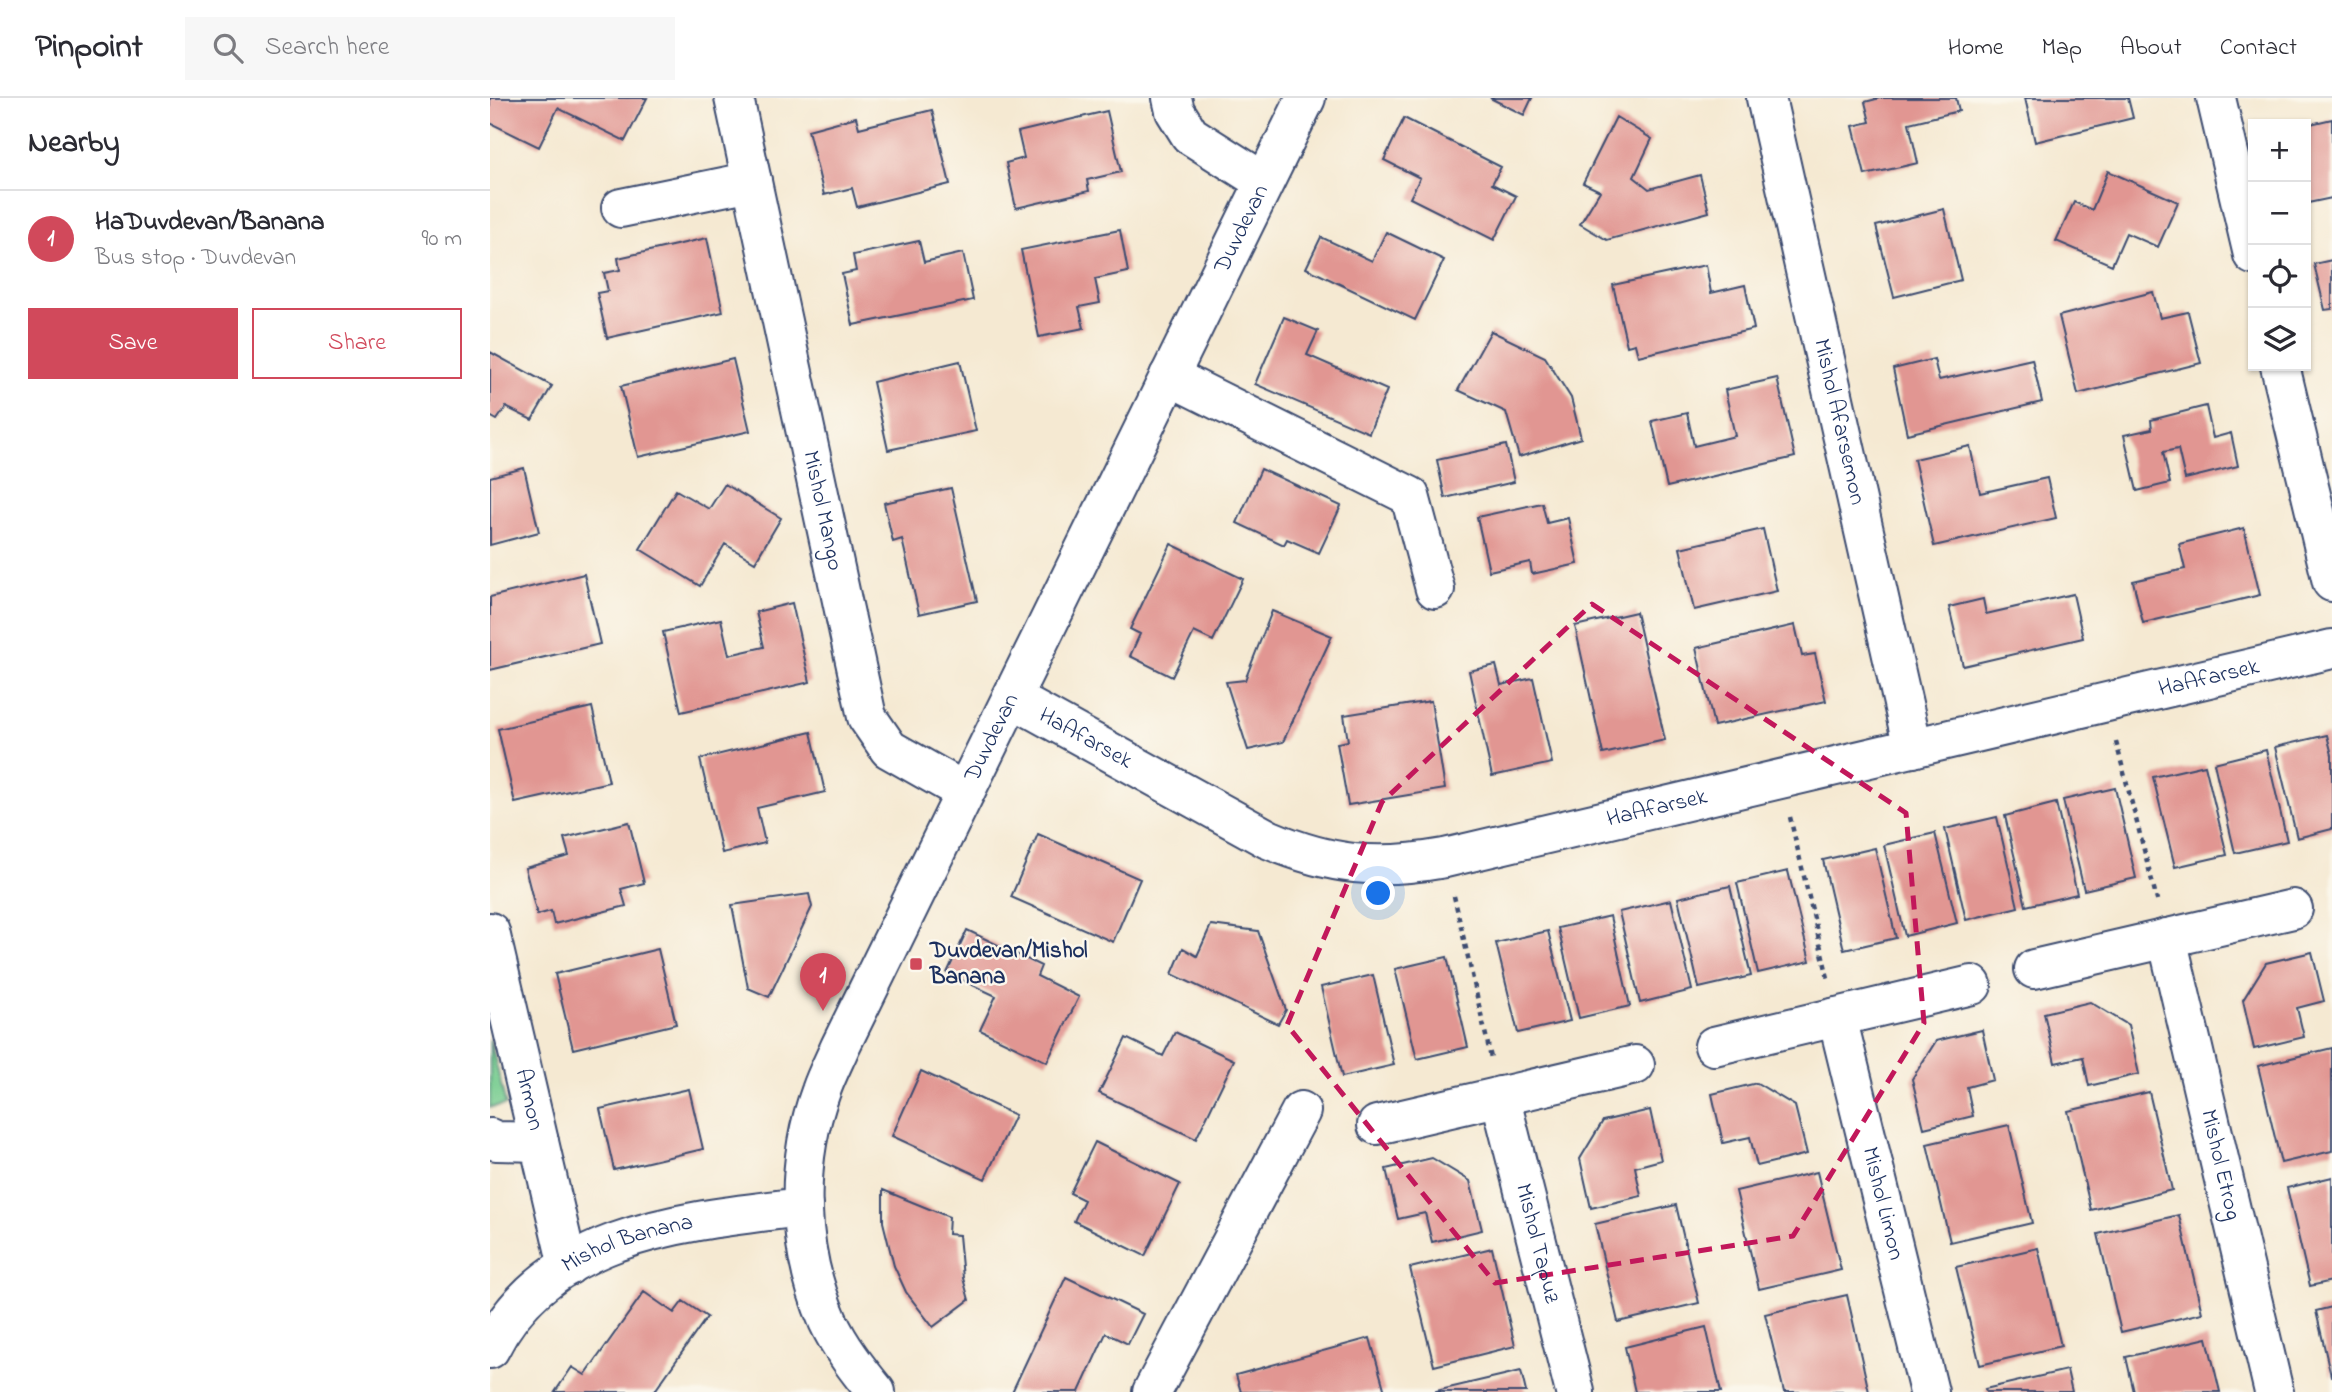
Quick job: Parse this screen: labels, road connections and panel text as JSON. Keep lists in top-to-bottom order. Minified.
{"streets":{"street":["Duvdevan","Mishol Afarsemon","Mishol Mango","HaAfarsek","Armon","Mishol Etrog","Mishol Limon","Mishol Tapuz","Mishol Banana"]},"crossings":[["Duvdevan","Mishol Mango"],["Duvdevan","HaAfarsek"],["Duvdevan","Mishol Banana"],["Mishol Afarsemon","HaAfarsek"],["Armon","Mishol Banana"]],"places":{"transit":["Duvdevan/Mishol Banana"]},"page":{"header":"Pinpoint","search":"Search here","nav":["Home","Map","About","Contact"],"heading":"Nearby","map_buttons":["+","−"],"list":[{"mark":"1","name":"HaDuvdevan/Banana","note":"Bus stop · Duvdevan","value":"90 m"}],"buttons":["Save","Share"],"pins":"1"}}
